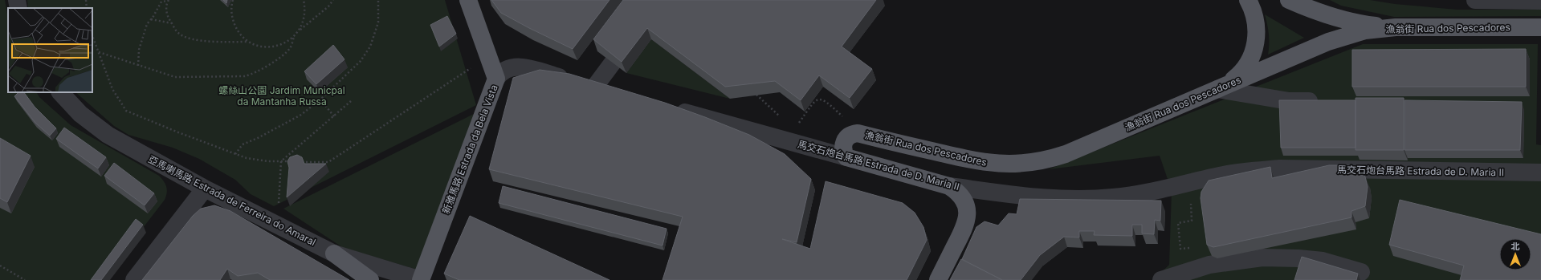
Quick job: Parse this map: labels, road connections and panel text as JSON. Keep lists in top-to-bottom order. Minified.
{"streets":{"main road":["漁翁街 Rua dos Pescadores","新雅馬路 Estrada da Bela Vista","馬交石炮台馬路 Estrada de D. Maria II"],"street":["亞馬喇馬路 Estrada de Ferreira do Amaral"]},"crossings":[["漁翁街 Rua dos Pescadores","馬交石炮台馬路 Estrada de D. Maria II"],["新雅馬路 Estrada da Bela Vista","亞馬喇馬路 Estrada de Ferreira do Amaral"]],"parks":["螺絲山公園 Jardim Municpal da Mantanha Russa"],"north":"top"}
